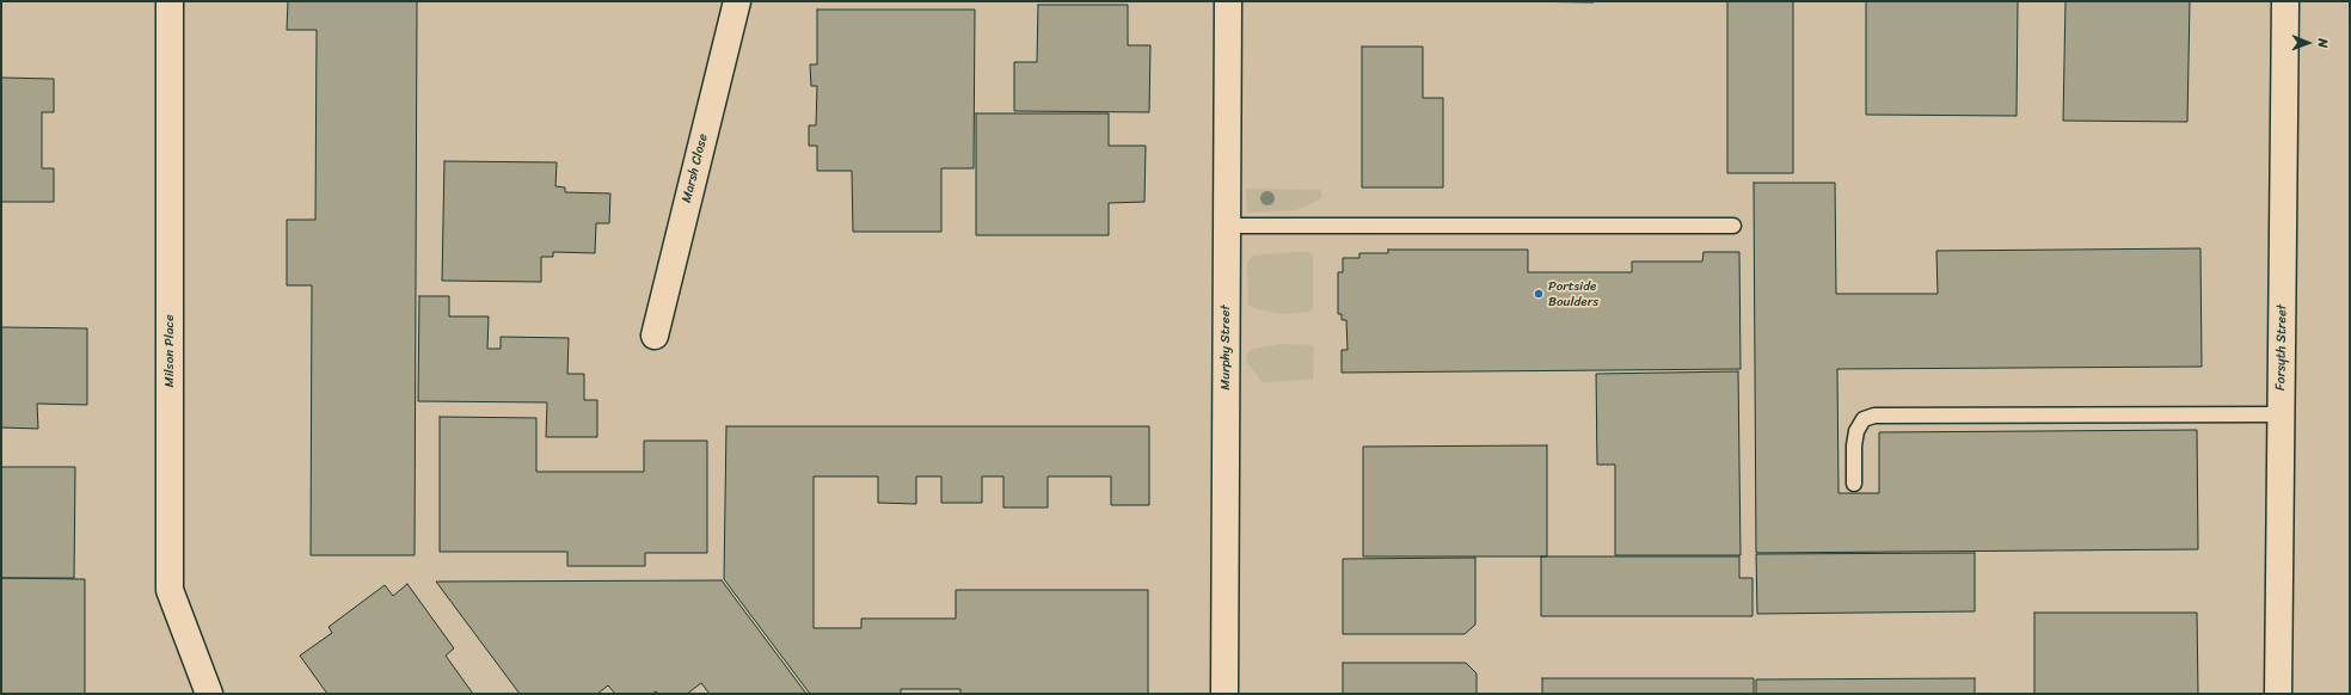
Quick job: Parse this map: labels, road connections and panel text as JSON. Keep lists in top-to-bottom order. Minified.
{"streets":{"street":["Marsh Close","Murphy Street","Forsyth Street","Milson Place"]},"places":["Portside Boulders"],"north":"right"}
